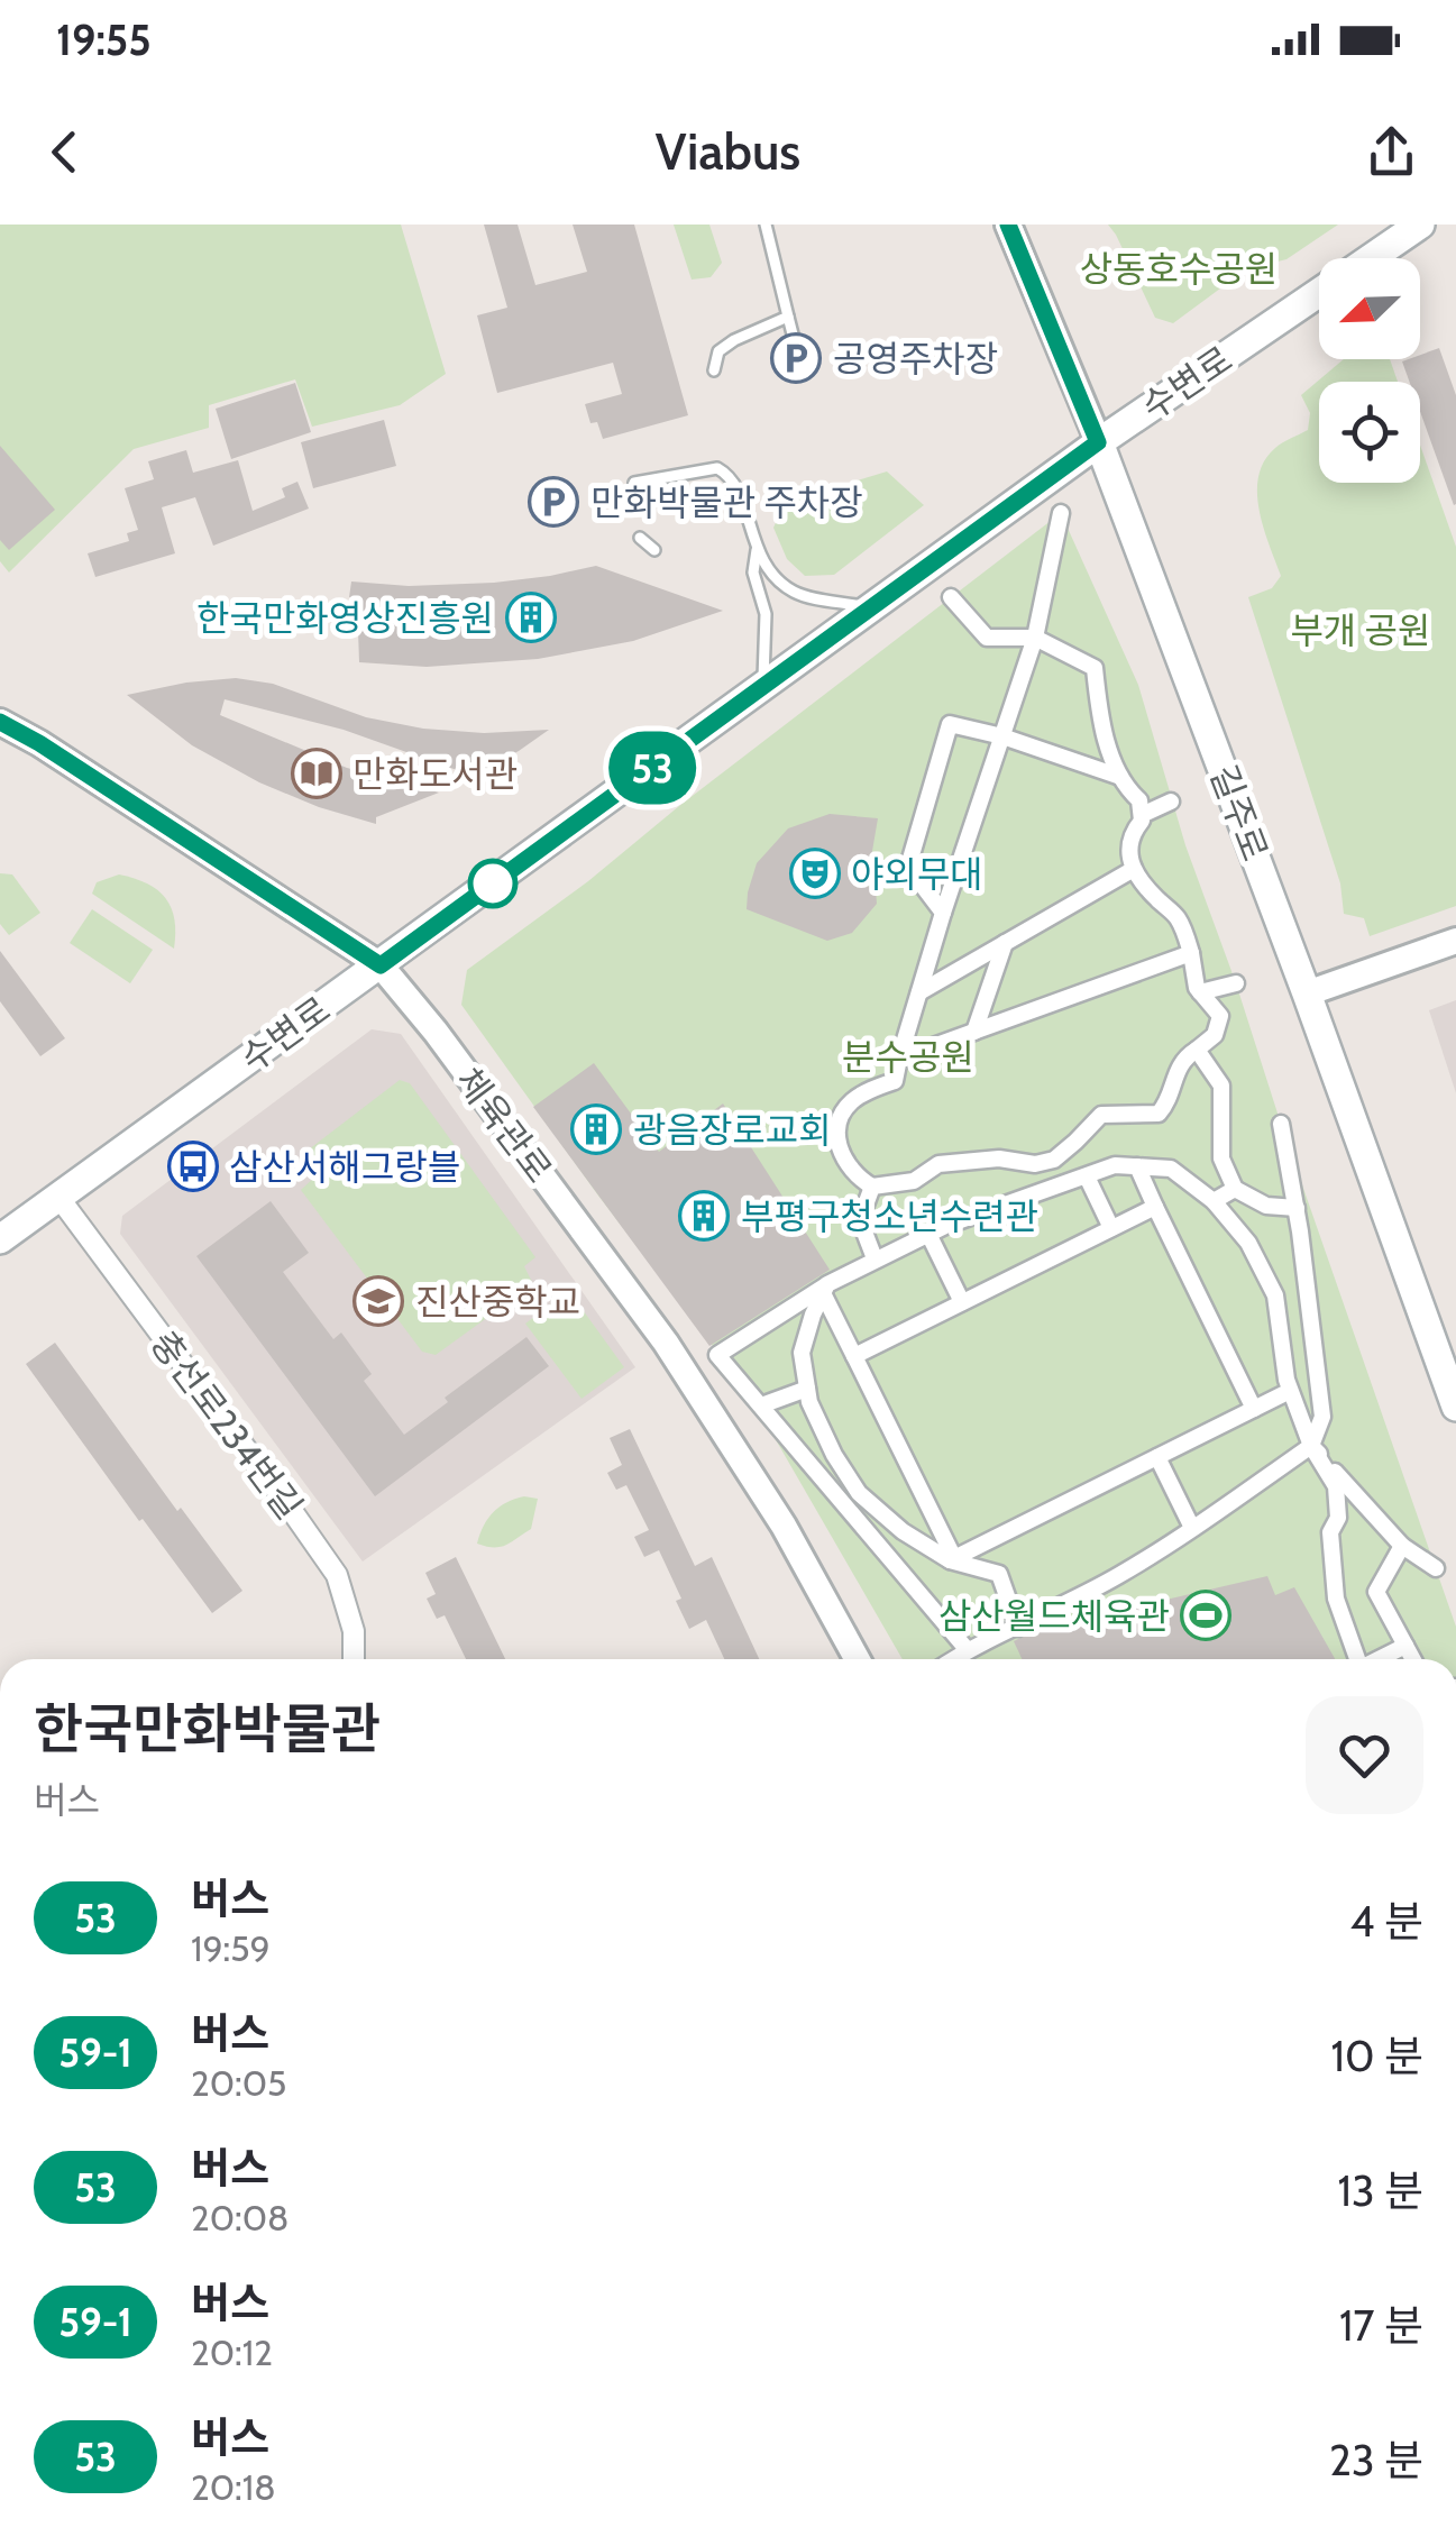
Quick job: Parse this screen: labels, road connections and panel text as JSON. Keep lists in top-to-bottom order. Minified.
{"streets":{"main road":["수변로","길주로"],"street":["체육관로","충선로234번길"]},"crossings":[["수변로","길주로"],["수변로","체육관로"],["수변로","충선로234번길"]],"parks":["상동호수공원","부개 공원","분수공원"],"places":{"parking":["공영주차장","만화박물관 주차장"],"building":["한국만화영상진흥원","광음장로교회","부평구청소년수련관"],"library":["만화도서관"],"theatre":["야외무대"],"bus stop":["삼산서해그랑블"],"school or university":["진산중학교"],"sports":["삼산월드체육관"]},"lines":["bus line 53"],"north":"bottom left","page":{"status":"19:55","header":"Viabus","on_map":"53","heading":["한국만화박물관","버스"],"list":[{"mark":"53","name":"버스","note":"19:59","value":"4 분"},{"mark":"59-1","name":"버스","note":"20:05","value":"10 분"},{"mark":"53","name":"버스","note":"20:08","value":"13 분"},{"mark":"59-1","name":"버스","note":"20:12","value":"17 분"},{"mark":"53","name":"버스","note":"20:18","value":"23 분"}]}}
